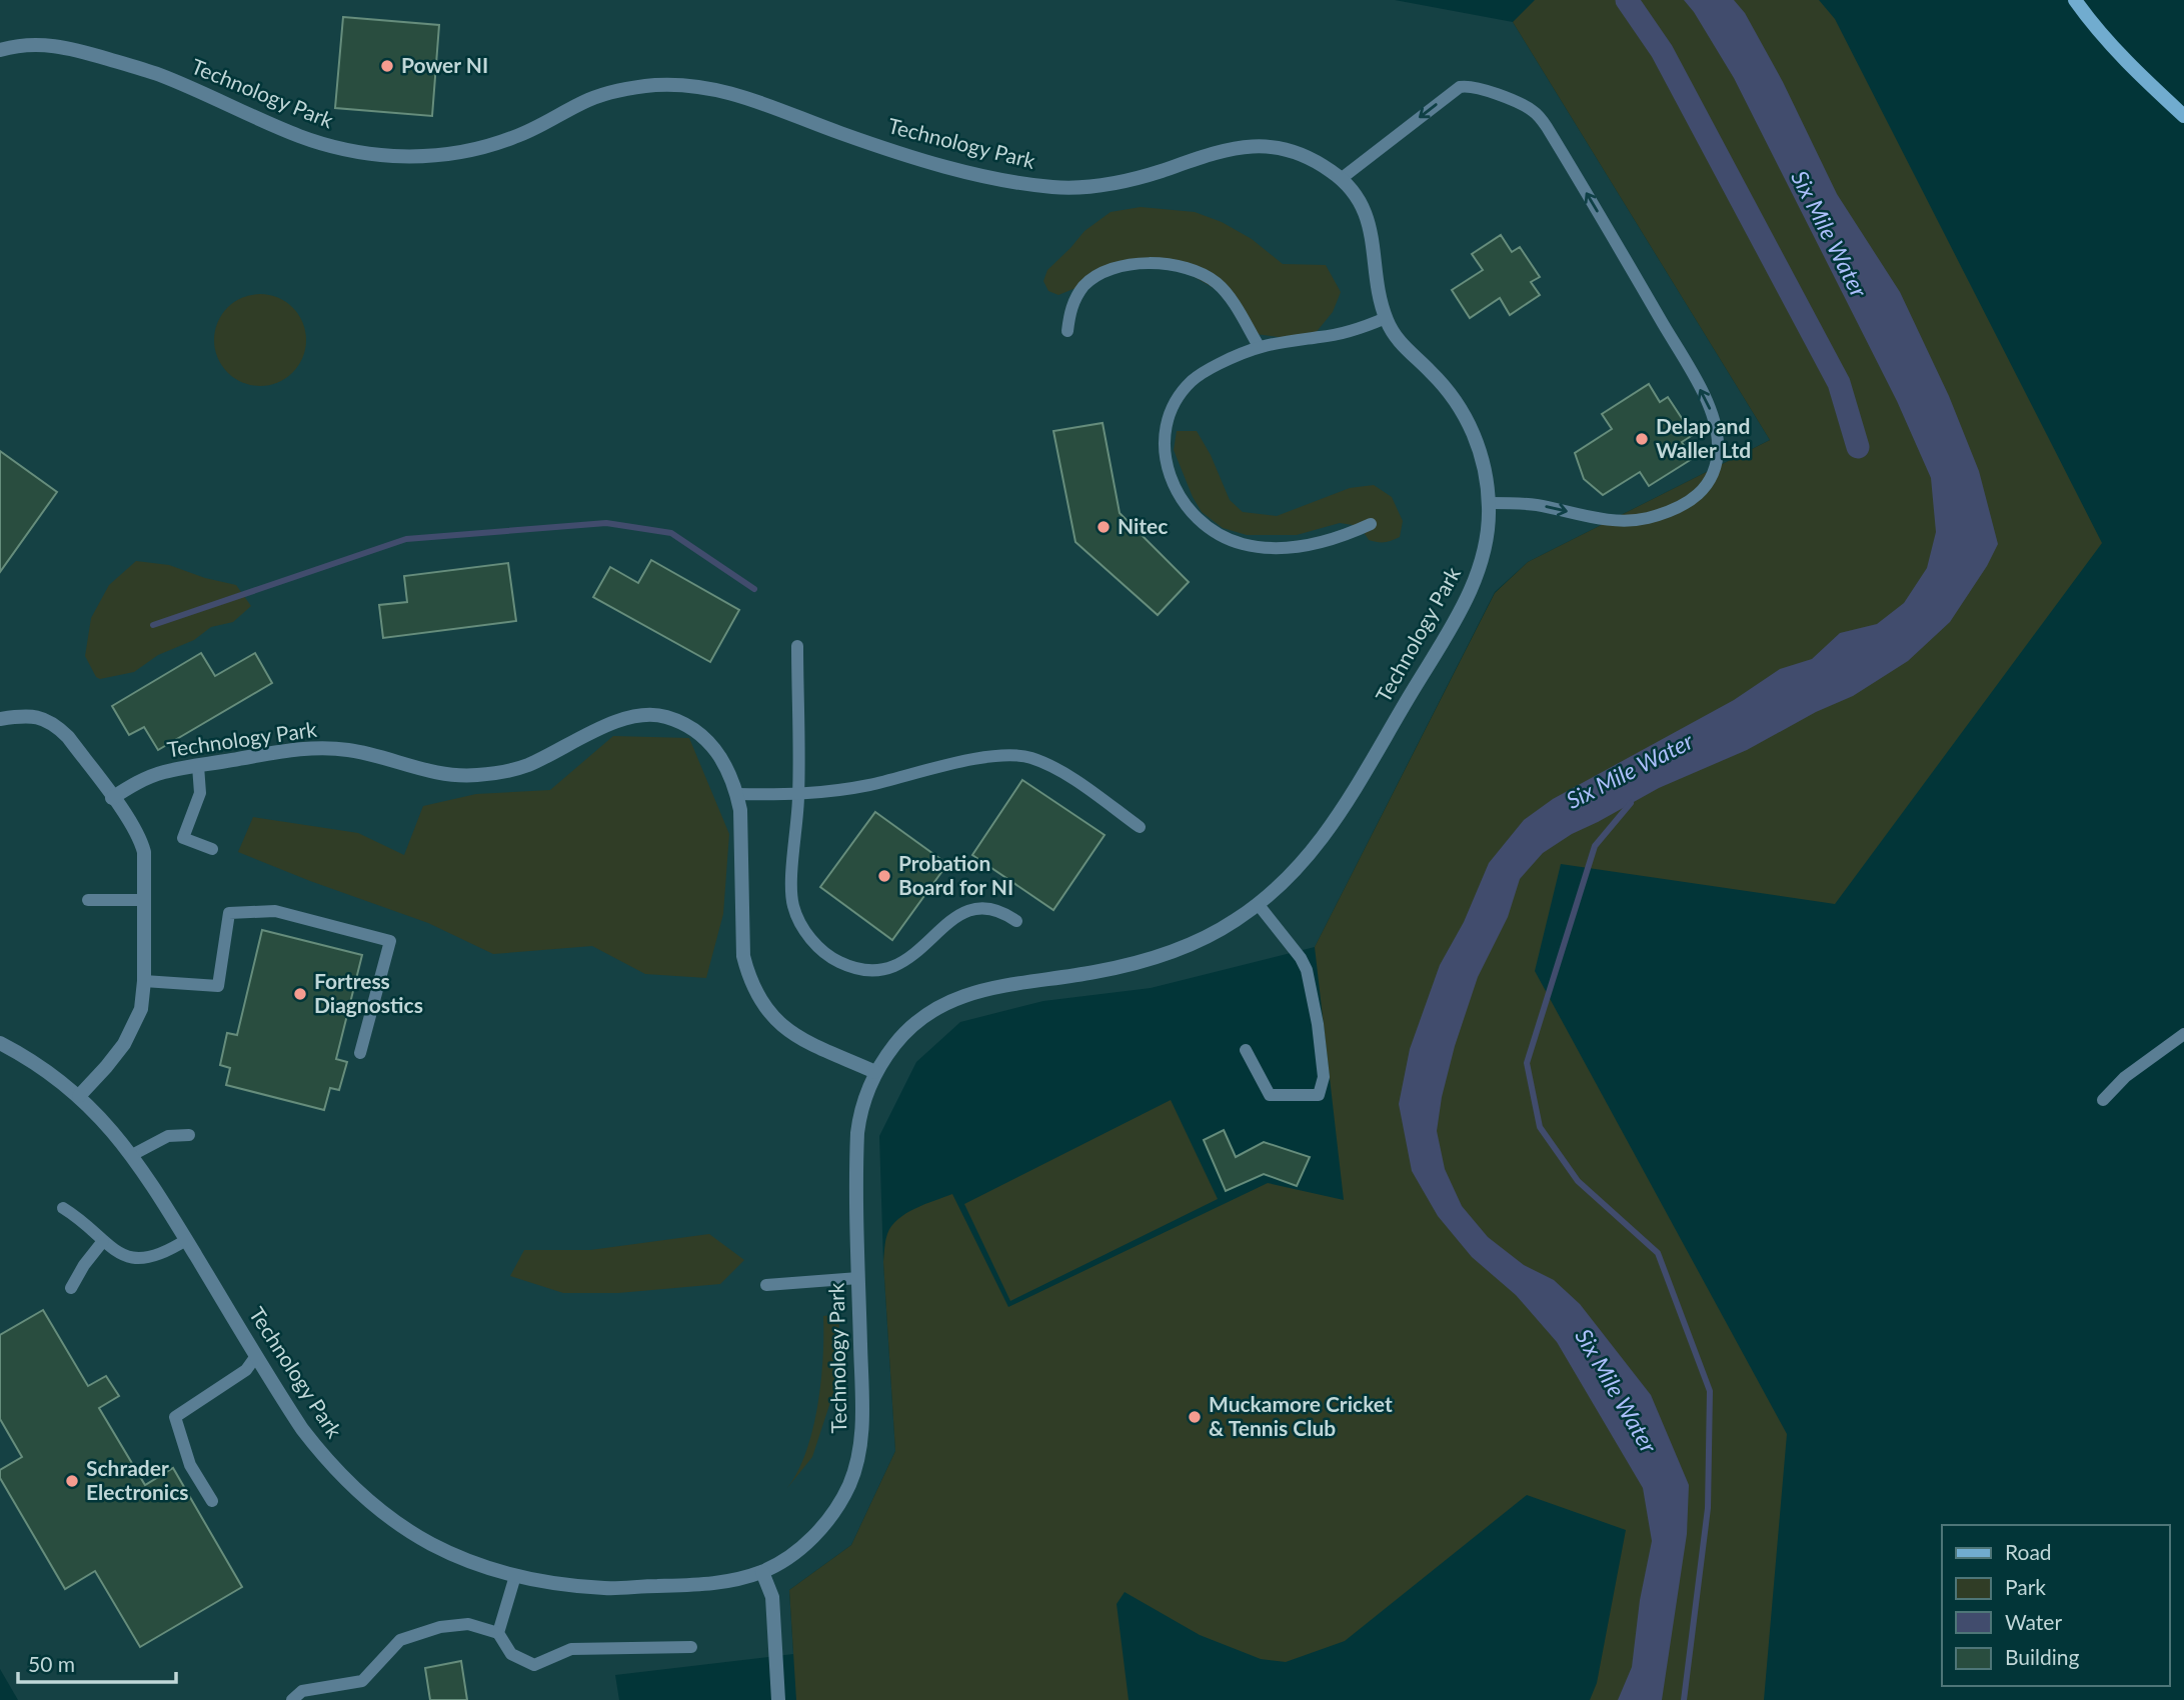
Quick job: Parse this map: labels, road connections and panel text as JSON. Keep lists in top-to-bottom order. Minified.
{"streets":{"street":["Technology Park"]},"water":["Six Mile Water"],"places":["Power NI","Delap and Waller Ltd","Nitec","Probation Board for NI","Fortress Diagnostics","Muckamore Cricket & Tennis Club","Schrader Electronics"],"legend":["Road","Park","Water","Building"],"scale_bar":"50 m"}
